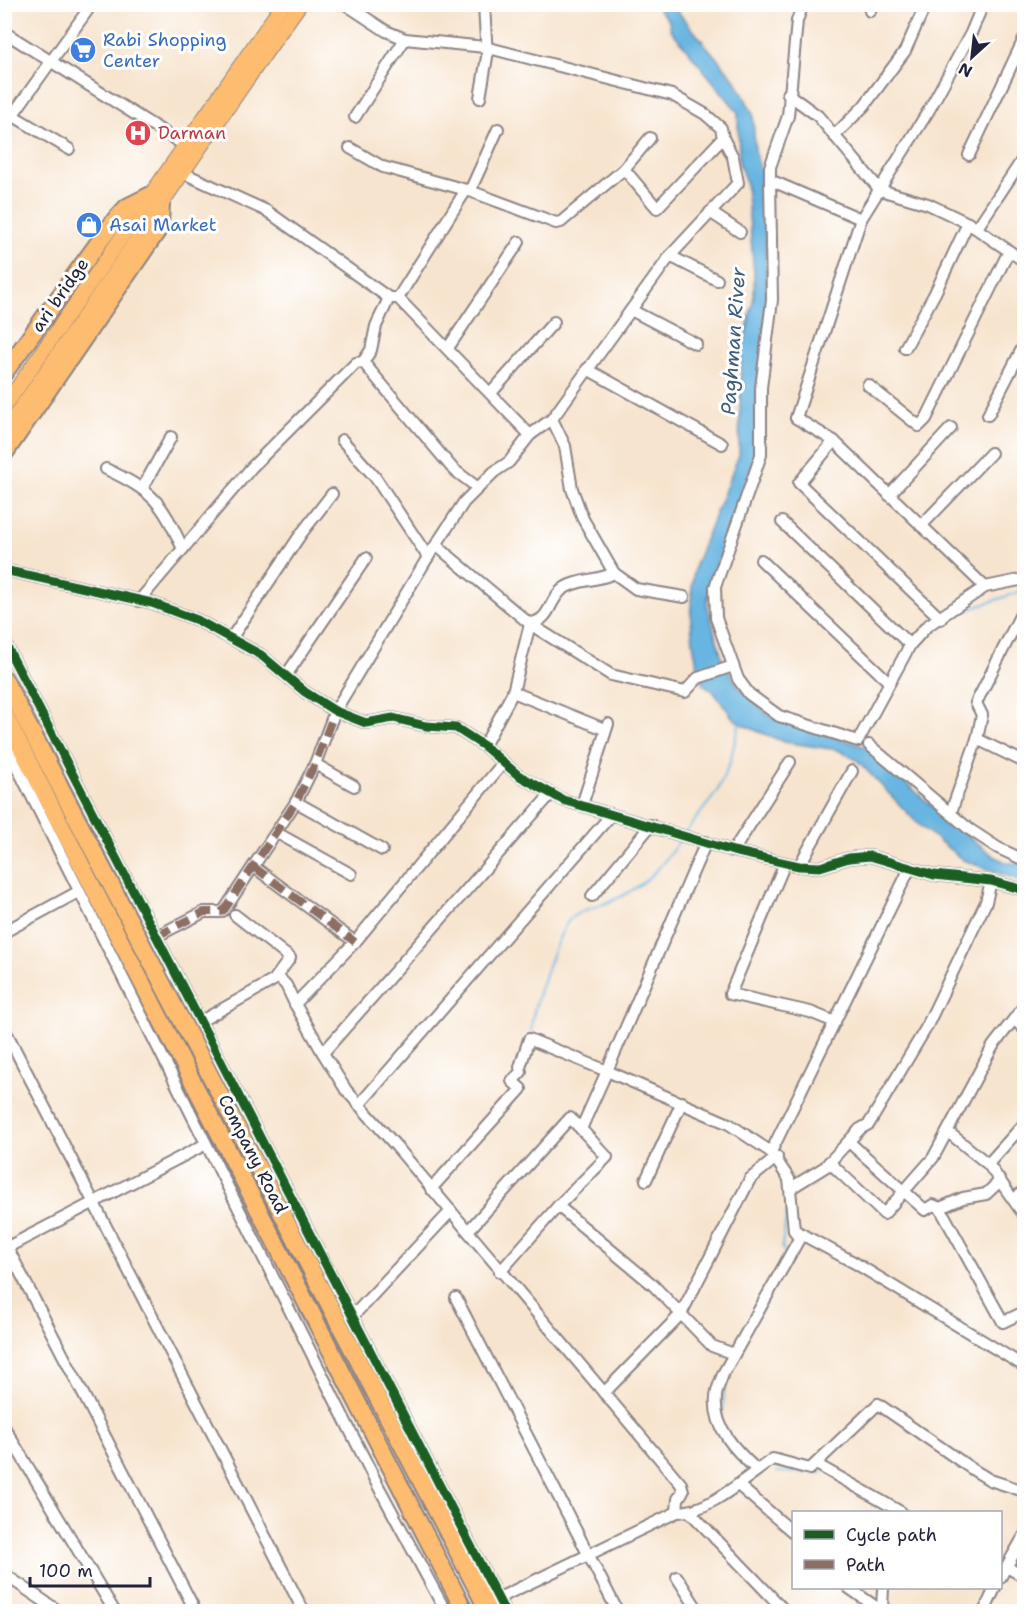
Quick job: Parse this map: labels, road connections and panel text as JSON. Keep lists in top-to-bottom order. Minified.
{"streets":{"highway":["Company Road"],"main road":["ari bridge"]},"water":["Paghman River"],"places":{"supermarket":["Rabi Shopping Center"],"hospital":["Darman"],"shop":["Asai Market"]},"legend":["Cycle path","Path"],"scale_bar":"100 m","north":"bottom left"}
